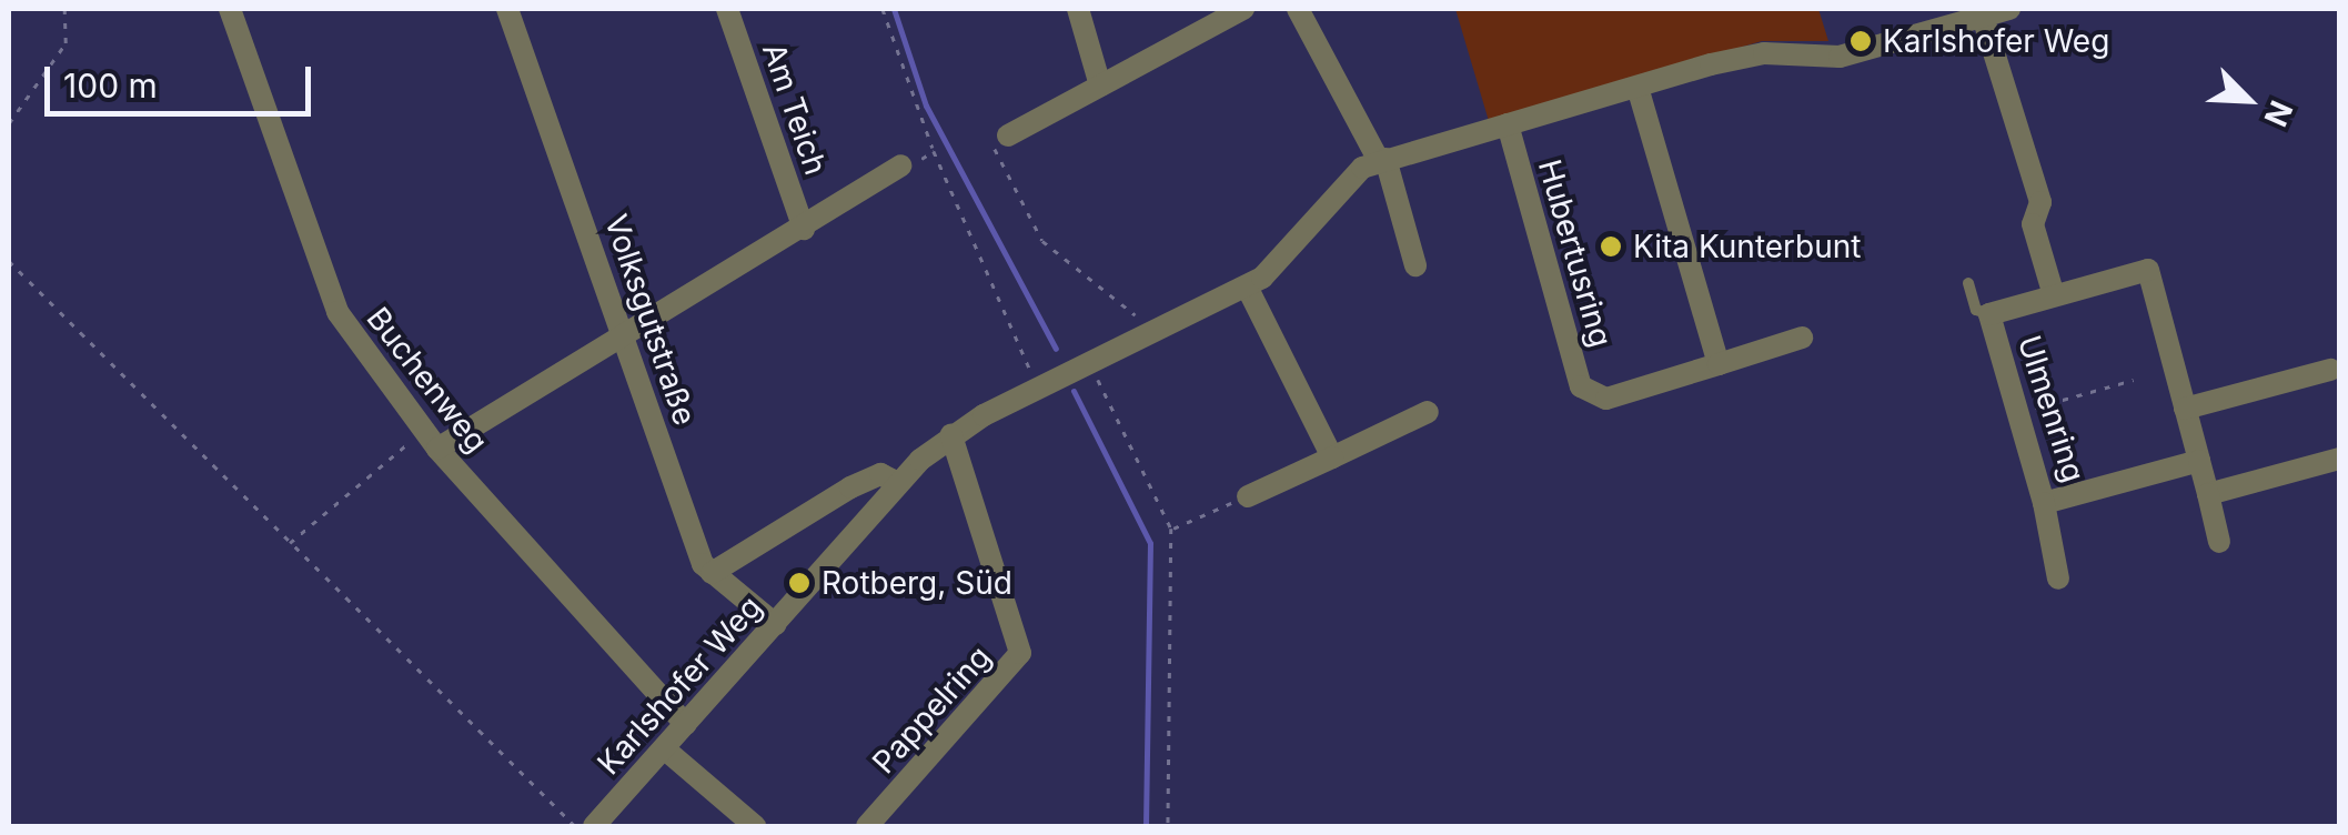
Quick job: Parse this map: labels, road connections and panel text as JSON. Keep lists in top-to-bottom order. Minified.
{"streets":{"street":["Am Teich","Hubertusring","Volksgutstraße","Buchenweg","Ulmenring","Karlshofer Weg","Pappelring"]},"crossings":[["Hubertusring","Karlshofer Weg"],["Volksgutstraße","Karlshofer Weg"],["Buchenweg","Karlshofer Weg"],["Ulmenring","Karlshofer Weg"],["Karlshofer Weg","Pappelring"]],"places":["Karlshofer Weg","Kita Kunterbunt","Rotberg, Süd"],"scale_bar":"100 m","north":"bottom right"}
